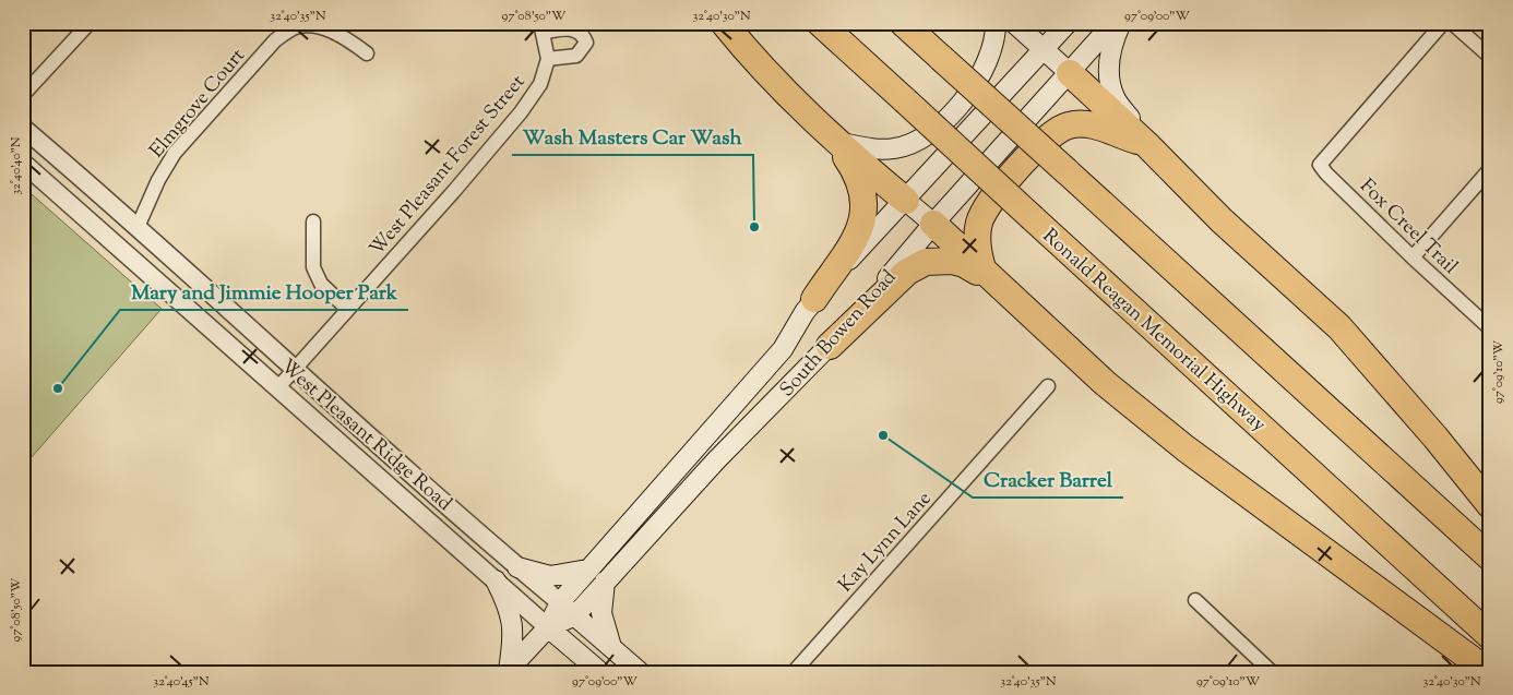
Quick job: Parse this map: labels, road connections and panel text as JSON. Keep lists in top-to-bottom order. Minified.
{"streets":{"highway":["Ronald Reagan Memorial Highway"],"main road":["South Bowen Road","West Pleasant Ridge Road"],"street":["Elmgrove Court","West Pleasant Forest Street","Fox Creel Trail","Kay Lynn Lane"]},"crossings":[["Elmgrove Court","West Pleasant Ridge Road"],["West Pleasant Forest Street","West Pleasant Ridge Road"],["South Bowen Road","West Pleasant Ridge Road"]],"places":["Wash Masters Car Wash","Mary and Jimmie Hooper Park","Cracker Barrel"],"coordinates":["32°40'35\"N","97°08'50\"W","32°40'30\"N","97°09'00\"W","32°40'40\"N","97°09'10\"W","32°40'45\"N"]}
